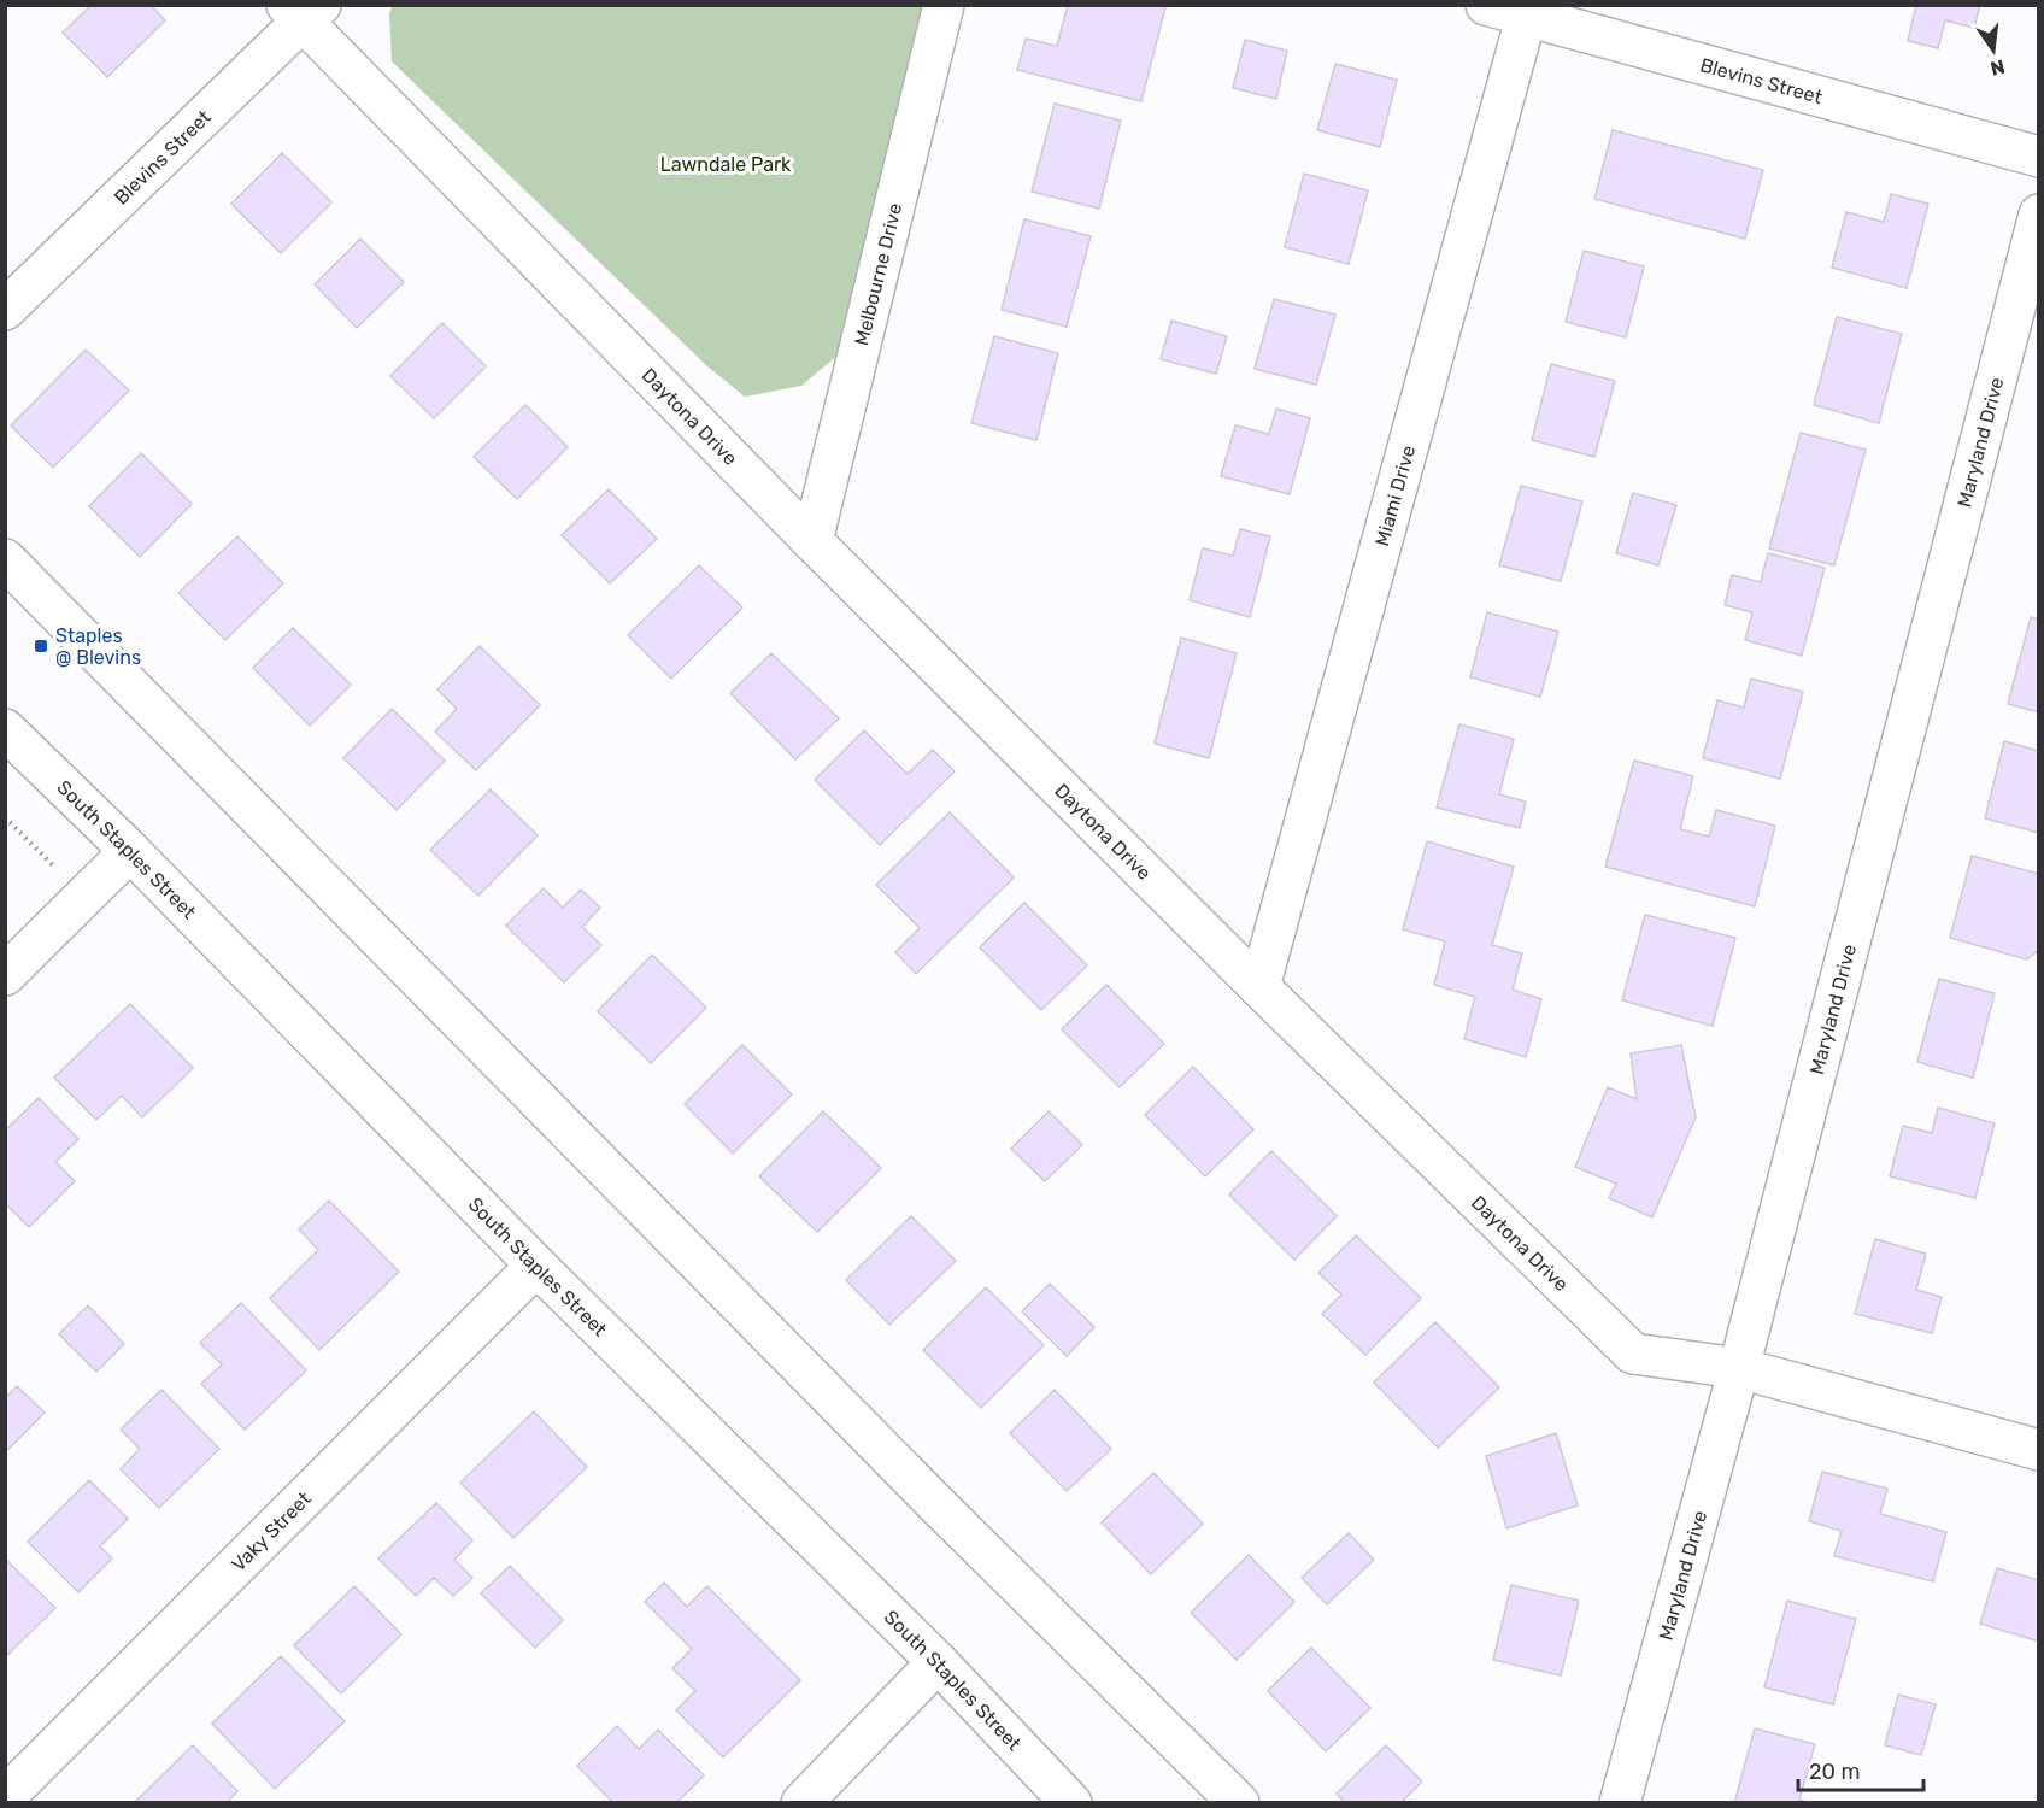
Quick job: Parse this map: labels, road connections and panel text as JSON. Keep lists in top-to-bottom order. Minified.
{"streets":{"street":["Blevins Street","Melbourne Drive","Daytona Drive","Maryland Drive","Miami Drive","South Staples Street","Vaky Street"]},"crossings":[["Blevins Street","Daytona Drive"],["Blevins Street","Miami Drive"],["Melbourne Drive","Daytona Drive"],["Daytona Drive","Maryland Drive"],["Daytona Drive","Miami Drive"],["South Staples Street","Vaky Street"]],"parks":["Lawndale Park"],"places":{"transit":["Staples @ Blevins"]},"scale_bar":"20 m","north":"bottom"}
